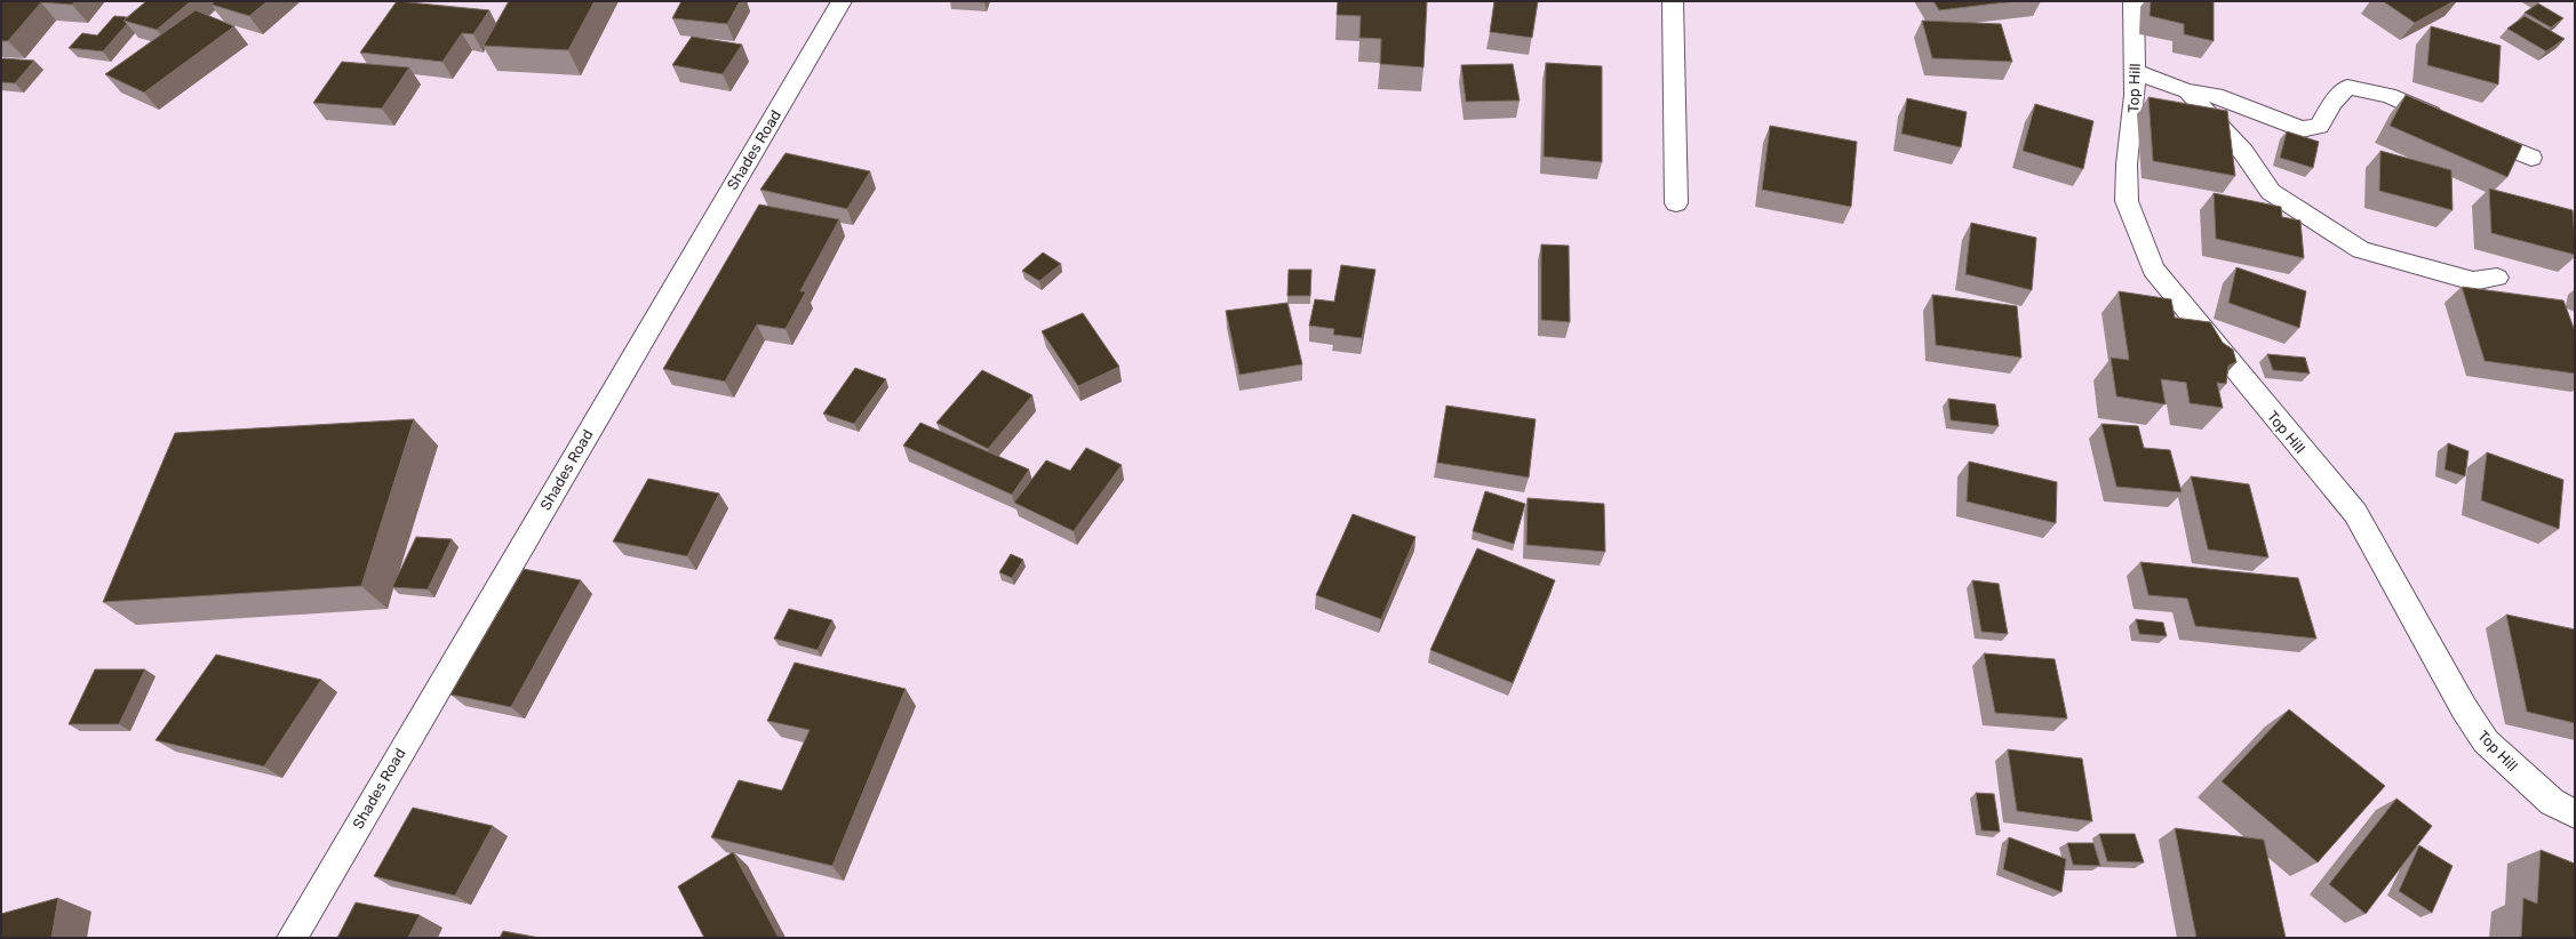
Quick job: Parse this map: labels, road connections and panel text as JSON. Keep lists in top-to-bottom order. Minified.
{"streets":{"street":["Top Hill","Shades Road"]}}
